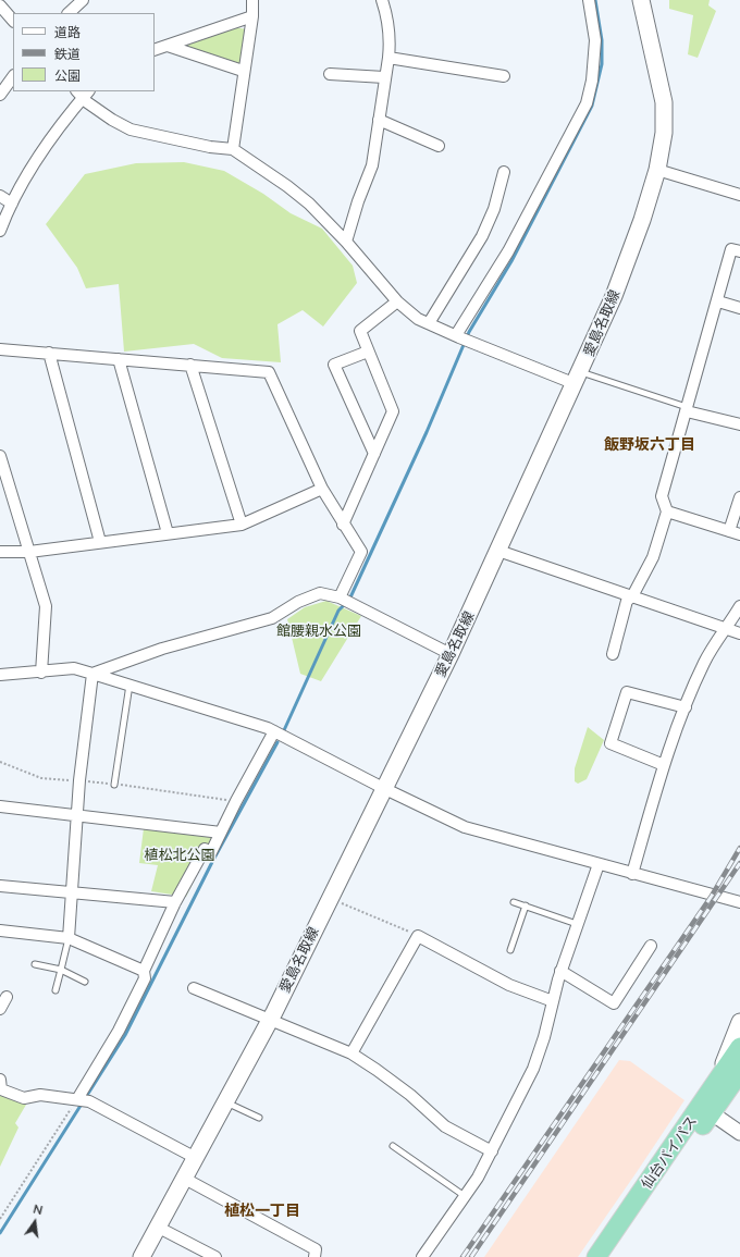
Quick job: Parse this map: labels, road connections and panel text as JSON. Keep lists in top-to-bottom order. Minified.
{"streets":{"highway":["仙台バイパス"],"main road":["愛島名取線"]},"districts":["飯野坂六丁目","植松一丁目"],"parks":["館腰親水公園","植松北公園"],"legend":["道路","鉄道","公園"],"north":"top"}
